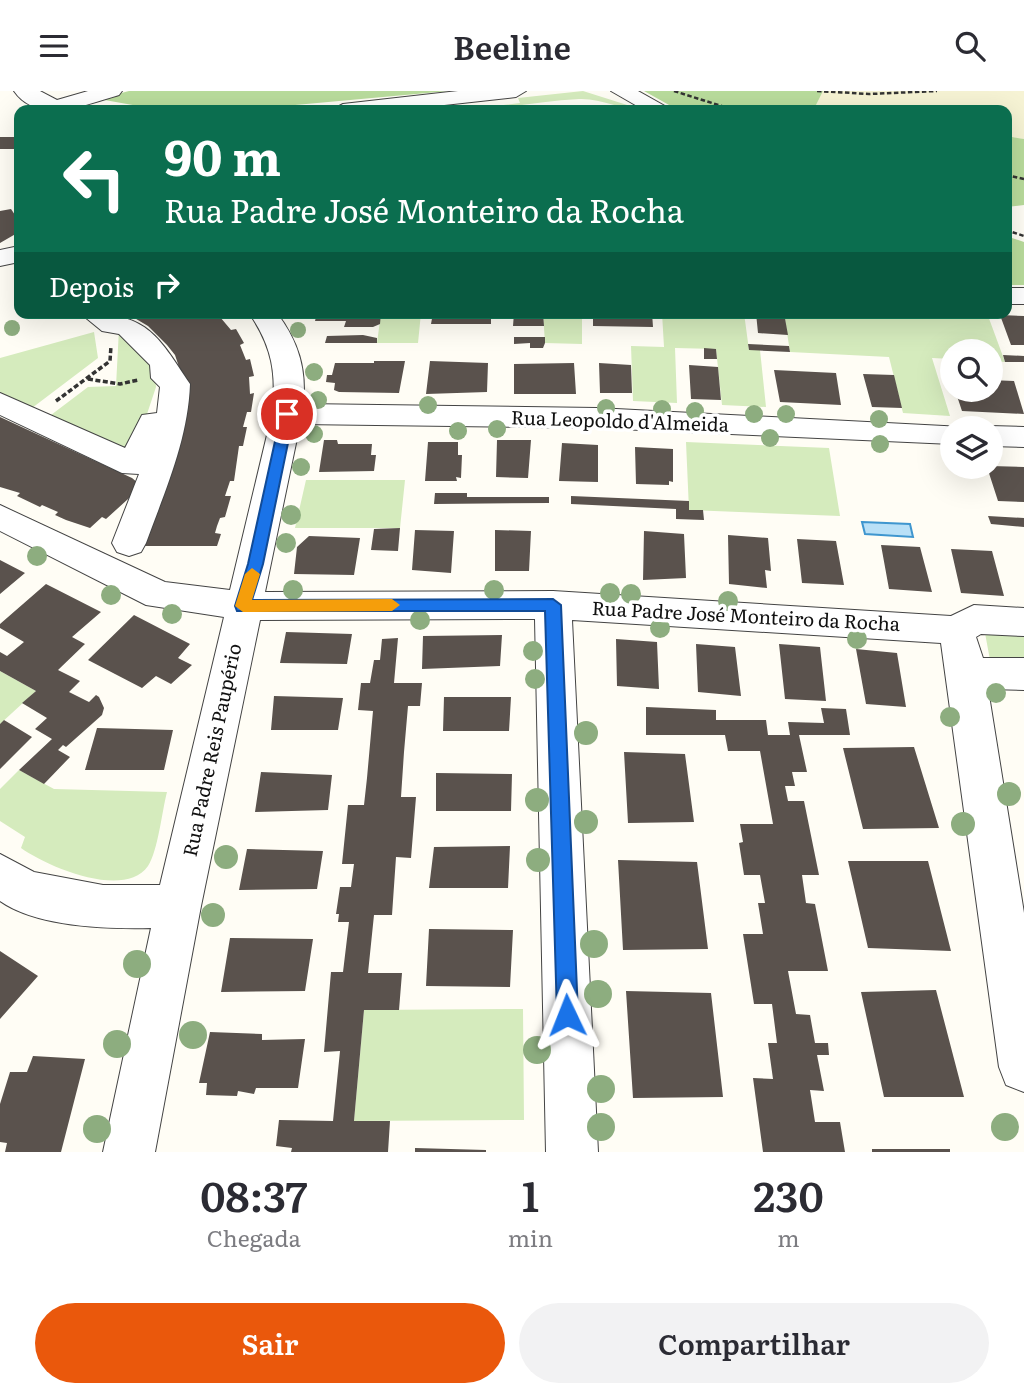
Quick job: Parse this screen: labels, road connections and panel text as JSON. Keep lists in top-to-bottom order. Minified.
{"streets":{"street":["Rua Leopoldo d'Almeida","Rua Padre José Monteiro da Rocha","Rua Padre Reis Paupério"]},"crossings":[["Rua Leopoldo d'Almeida","Rua Padre Reis Paupério"],["Rua Padre José Monteiro da Rocha","Rua Padre Reis Paupério"]],"page":{"header":"Beeline","turn":["90 m","Rua Padre José Monteiro da Rocha"],"then":"Depois","eta":["08:37","Chegada","1","min","230","m"],"buttons":["Sair","Compartilhar"]}}
